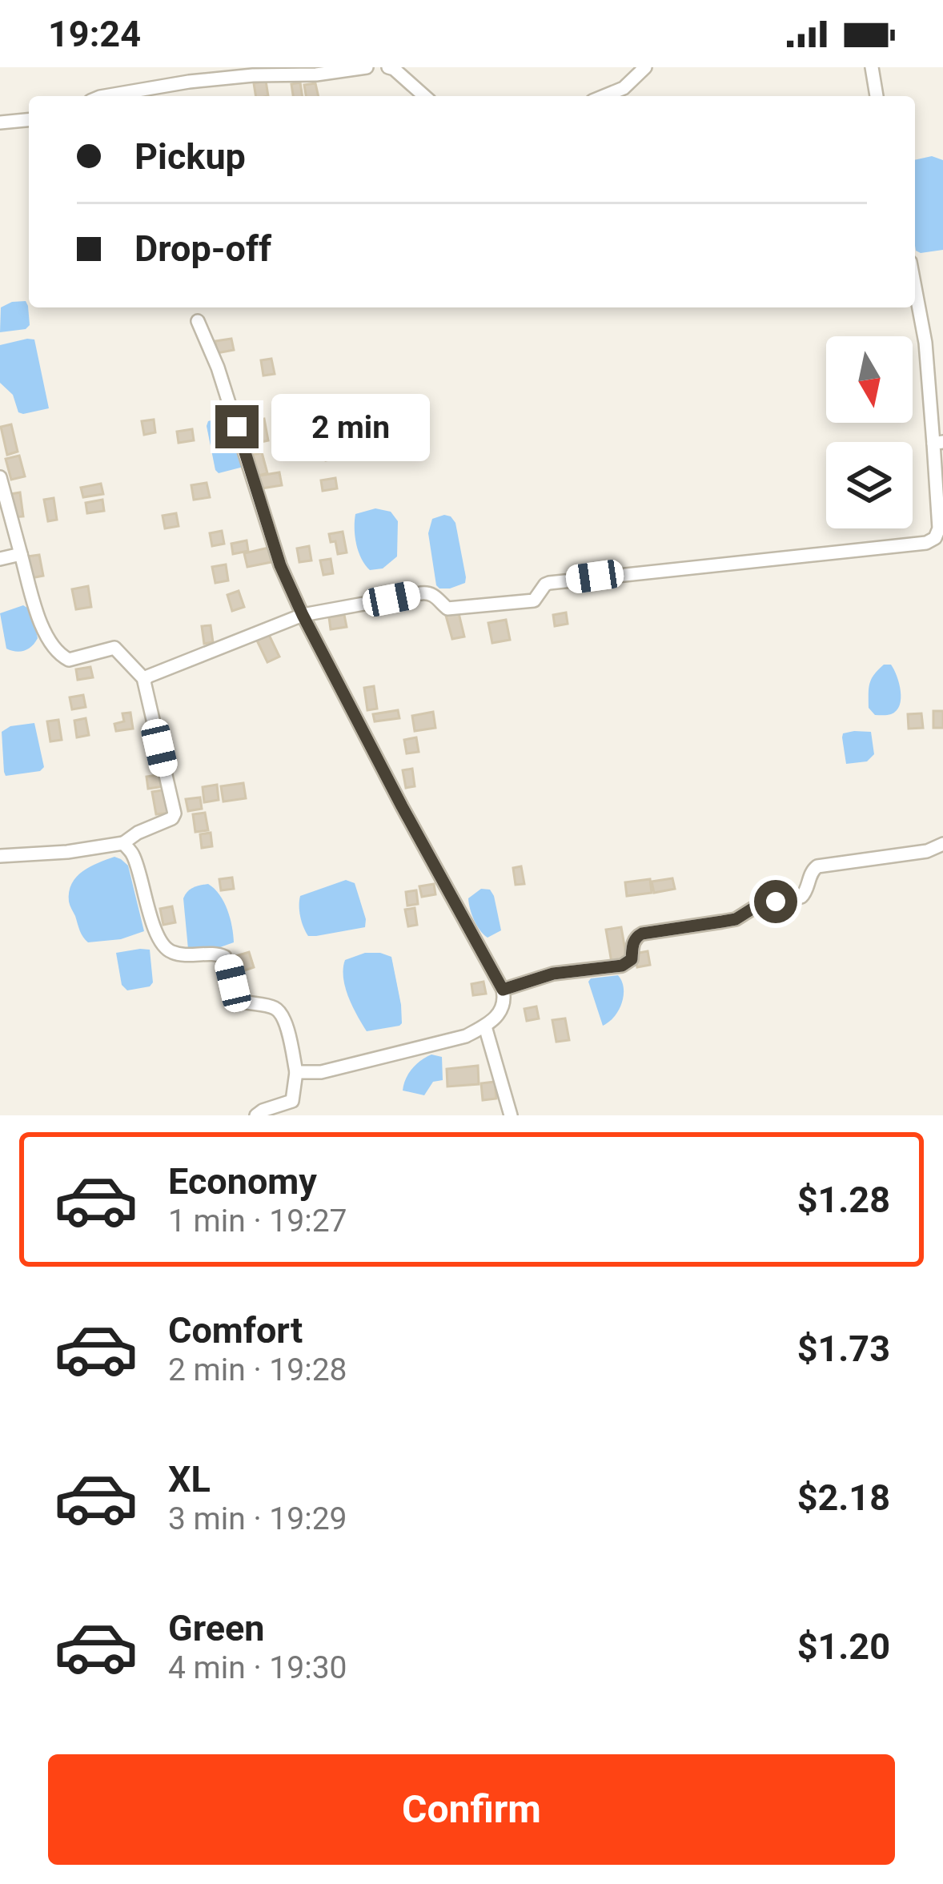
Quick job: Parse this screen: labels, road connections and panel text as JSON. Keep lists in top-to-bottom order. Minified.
{"north":"bottom","page":{"status":"19:24","banner":["Pickup","Drop-off"],"bubble":"2 min","list":[{"name":"Economy","note":"1 min · 19:27","value":"$1.28"},{"name":"Comfort","note":"2 min · 19:28","value":"$1.73"},{"name":"XL","note":"3 min · 19:29","value":"$2.18"},{"name":"Green","note":"4 min · 19:30","value":"$1.20"}],"buttons":"Confirm"}}
